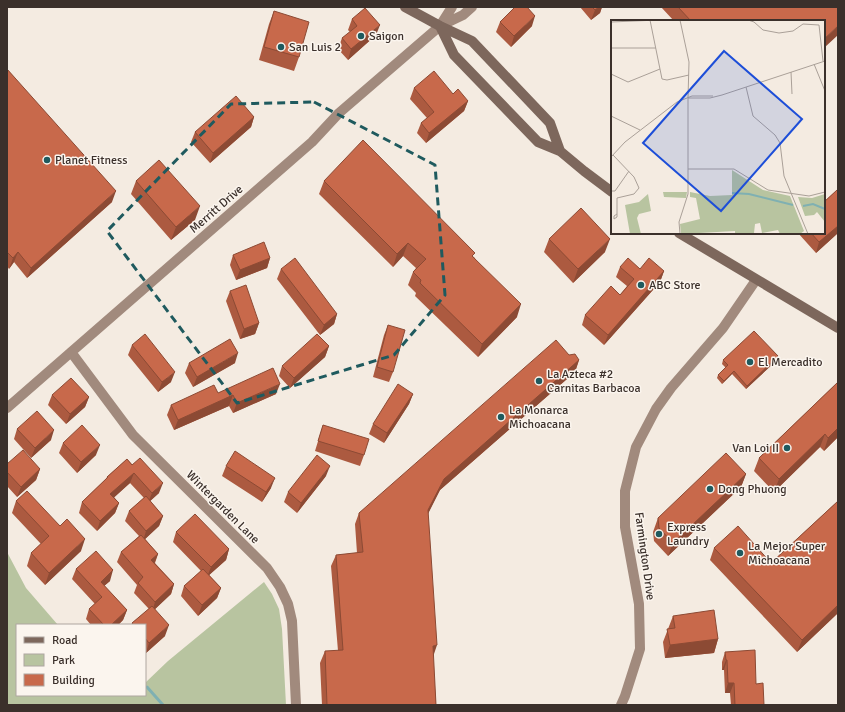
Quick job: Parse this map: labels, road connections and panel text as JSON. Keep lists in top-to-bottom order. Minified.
{"streets":{"street":["Merritt Drive","Wintergarden Lane","Farmington Drive"]},"crossings":[["Merritt Drive","Wintergarden Lane"]],"places":["Saigon","San Luis 2","Planet Fitness","ABC Store","El Mercadito","La Azteca #2 Carnitas Barbacoa","La Monarca Michoacana","Van Loi II","Dong Phuong","Express Laundry","La Mejor Super Michoacana"],"legend":["Road","Park","Building"]}
